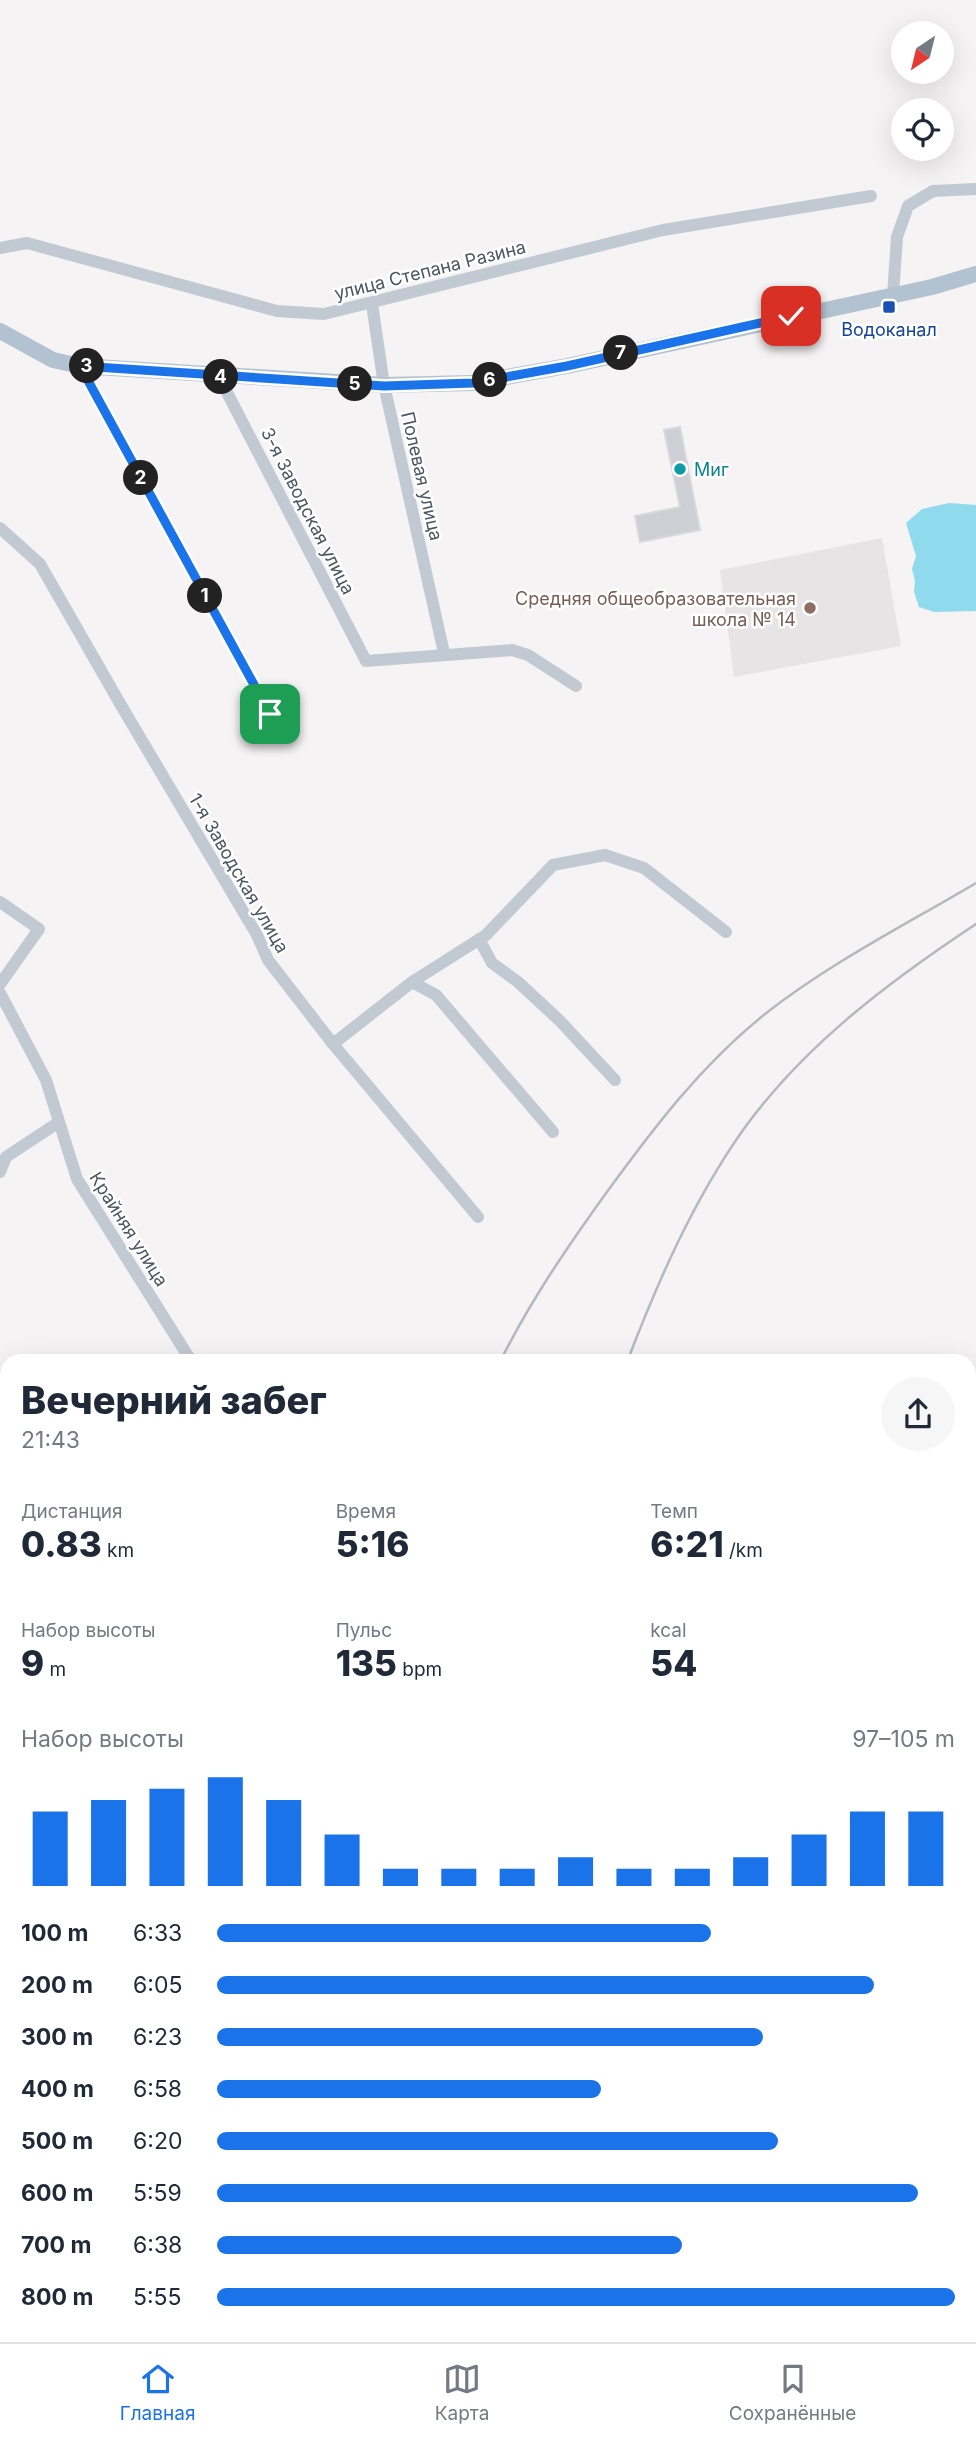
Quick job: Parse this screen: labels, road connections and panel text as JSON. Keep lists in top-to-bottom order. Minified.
{"streets":{"street":["улица Степана Разина","Полевая улица","3-я Заводская улица","1-я Заводская улица","Крайняя улица"]},"crossings":[["улица Степана Разина","Полевая улица"],["Полевая улица","3-я Заводская улица"]],"places":{"transit":["Водоканал"],"other":["Миг","Средняя общеобразовательная школа № 14"]},"north":"bottom left","page":{"pins":["7","3","4","6","5","2","1"],"heading":["Вечерний забег","21:43"],"stats":[["Дистанция","0.83 km"],["Время","5:16"],["Темп","6:21 /km"],["Набор высоты","9 m"],["Пульс","135 bpm"],["kcal","54"]],"chart":["Набор высоты","97–105 m"],"list":[{"name":"100 m","note":"6:33"},{"name":"200 m","note":"6:05"},{"name":"300 m","note":"6:23"},{"name":"400 m","note":"6:58"},{"name":"500 m","note":"6:20"},{"name":"600 m","note":"5:59"},{"name":"700 m","note":"6:38"},{"name":"800 m","note":"5:55"}],"tabs":["Главная","Карта","Сохранённые"]}}
